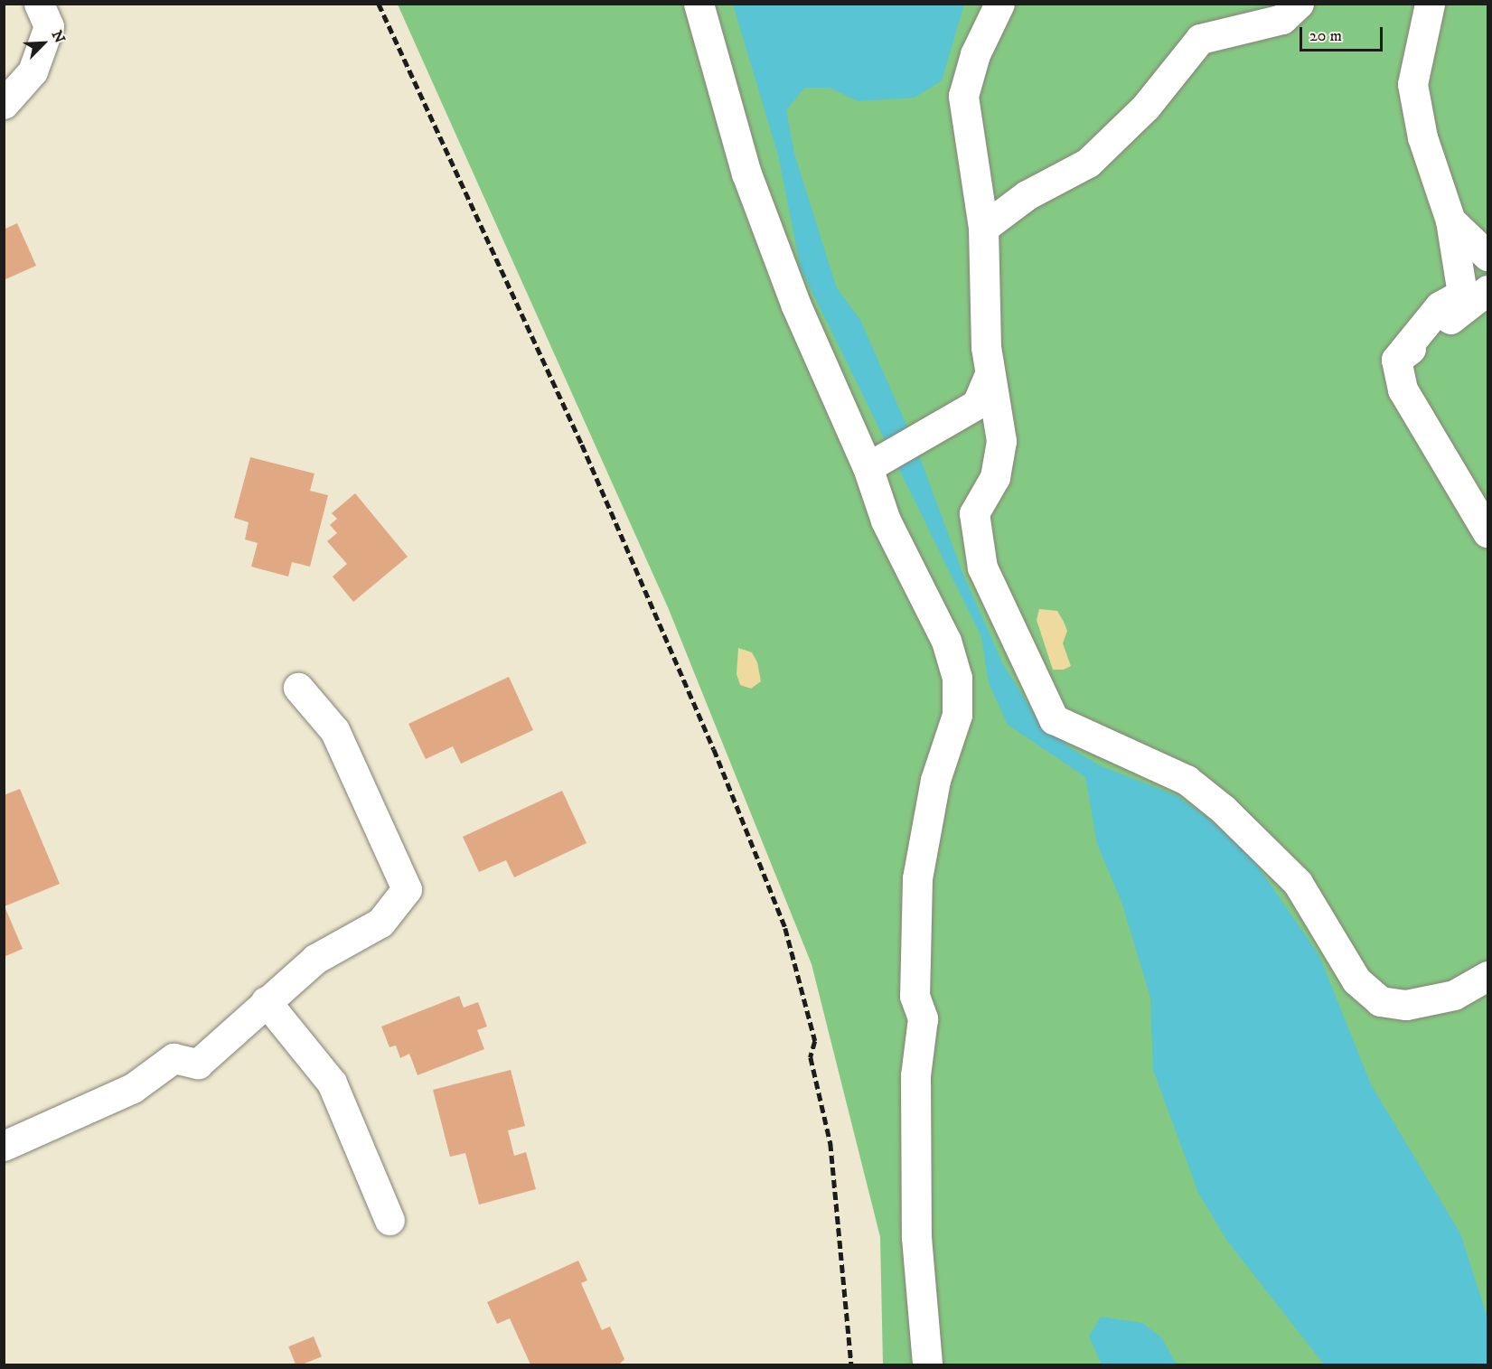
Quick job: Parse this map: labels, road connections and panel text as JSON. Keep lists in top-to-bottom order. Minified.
{"scale_bar":"20 m","north":"top right"}
